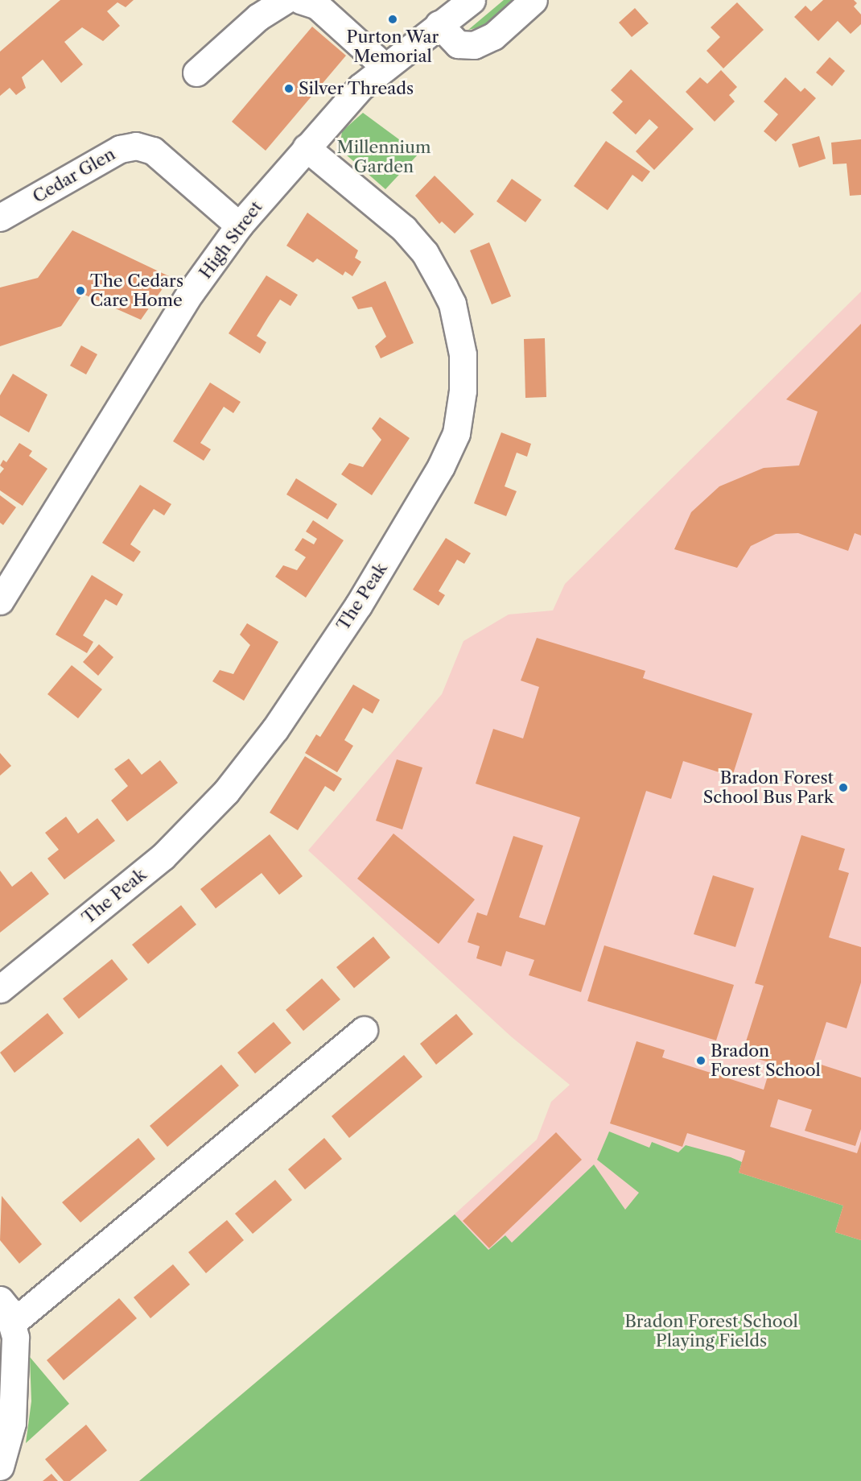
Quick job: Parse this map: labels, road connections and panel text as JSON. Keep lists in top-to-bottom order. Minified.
{"streets":{"street":["Cedar Glen","High Street","The Peak"]},"crossings":[["Cedar Glen","High Street"],["High Street","The Peak"]],"parks":["Millennium Garden","Bradon Forest School Playing Fields"],"places":["Purton War Memorial","Silver Threads","The Cedars Care Home","Bradon Forest School Bus Park","Bradon Forest School"]}
